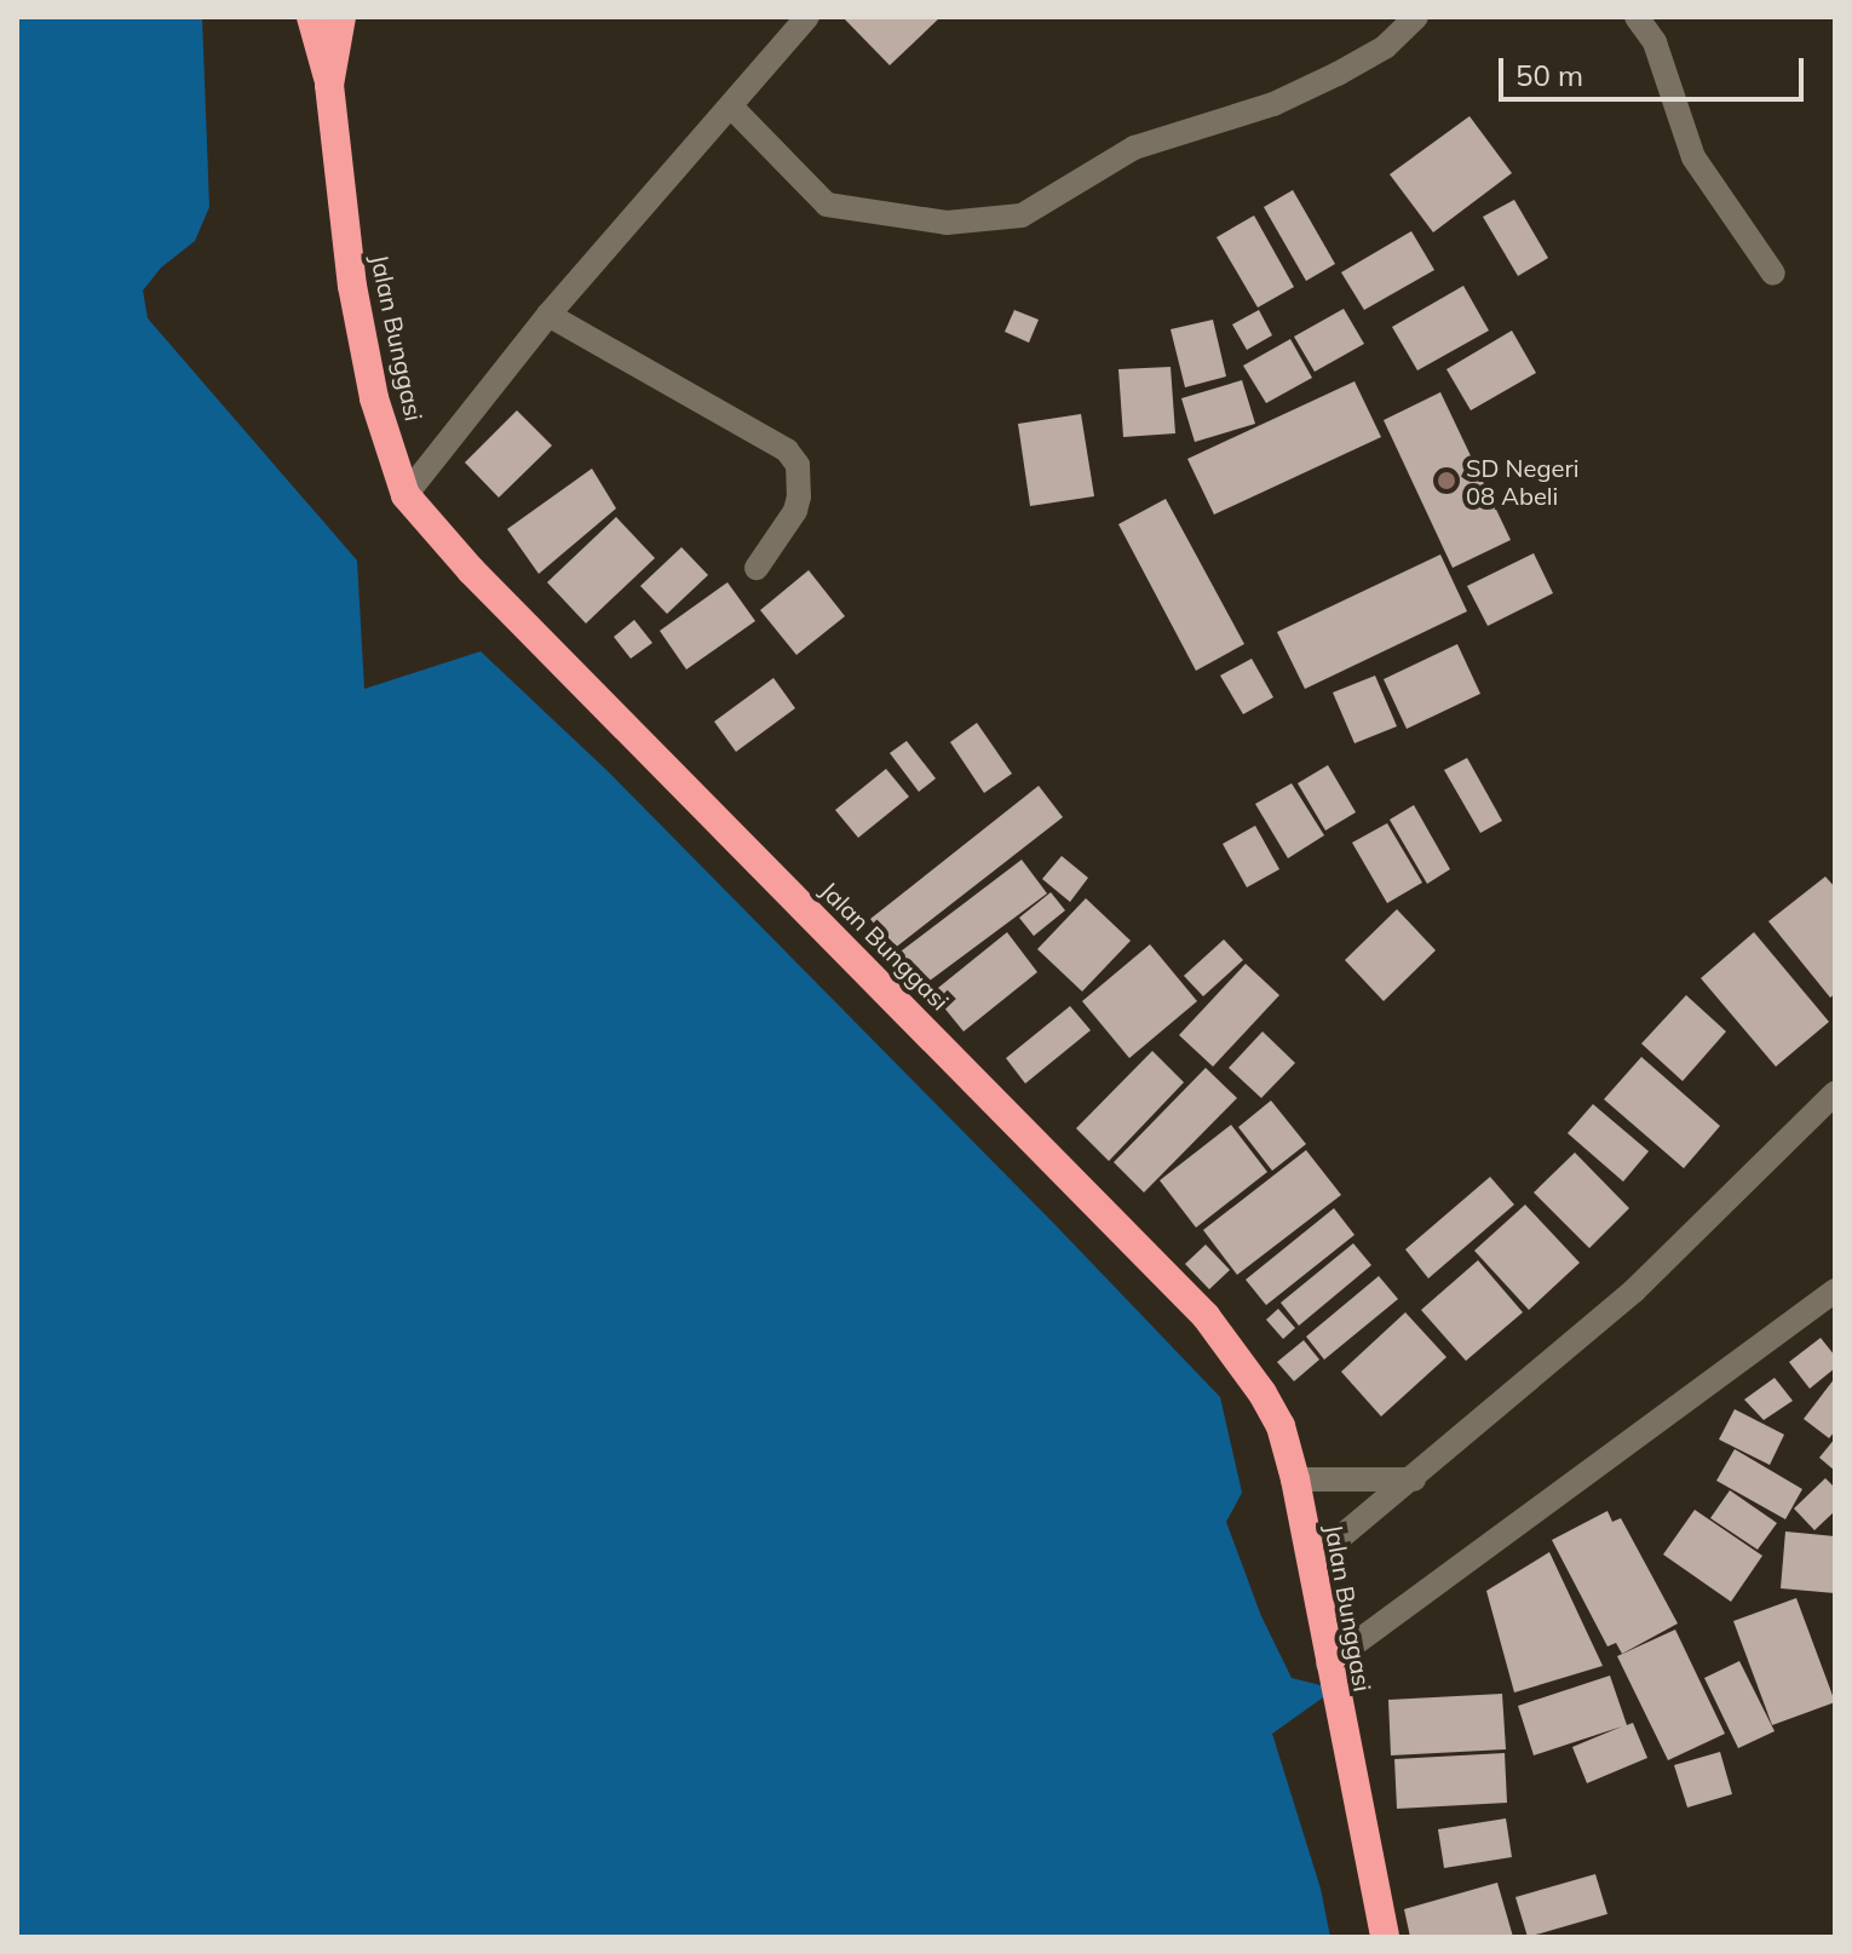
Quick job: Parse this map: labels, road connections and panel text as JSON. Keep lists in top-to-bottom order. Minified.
{"streets":{"highway":["Jalan Bunggasi"]},"places":["SD Negeri 08 Abeli"],"scale_bar":"50 m"}
